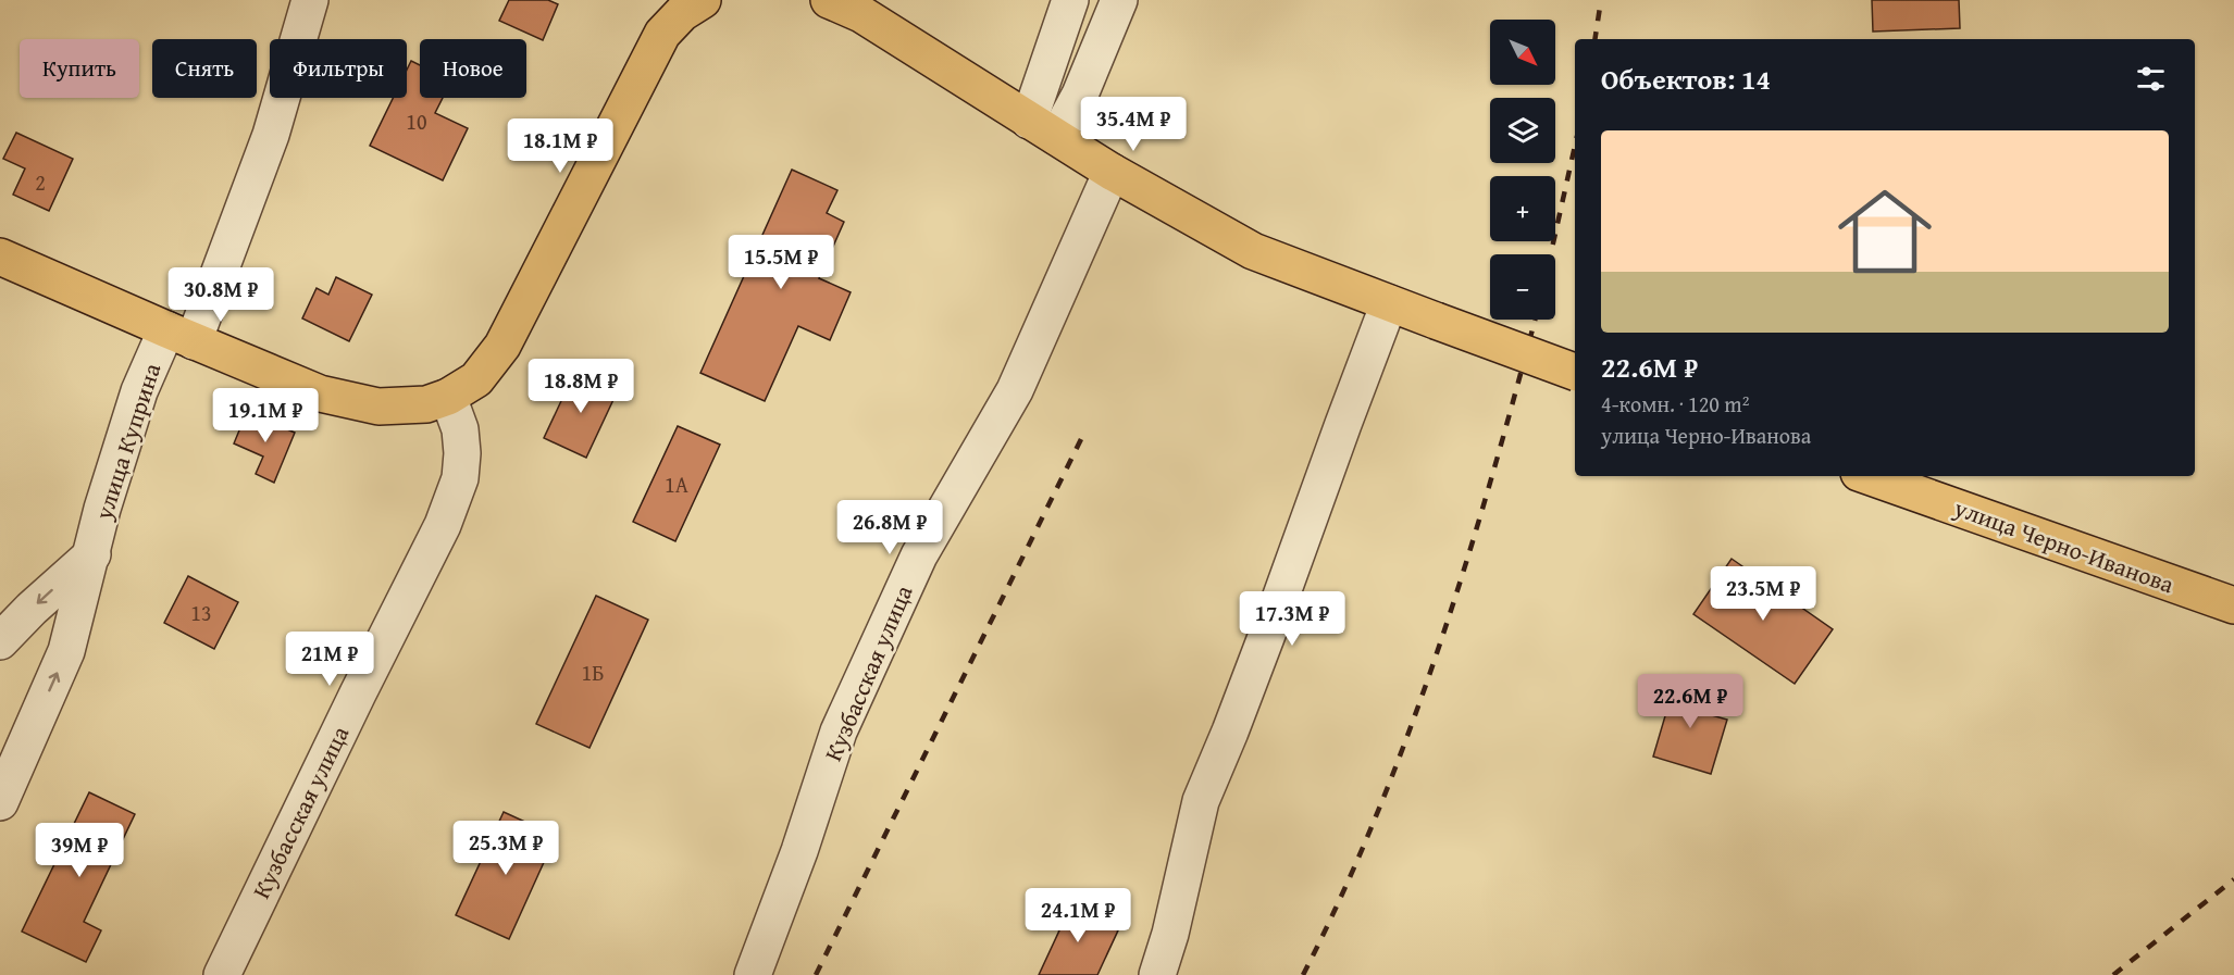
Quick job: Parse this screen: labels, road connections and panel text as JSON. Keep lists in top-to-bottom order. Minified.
{"streets":{"main road":["улица Черно-Иванова"],"street":["улица Куприна","Кузбасская улица"]},"house_numbers":["10","2","1А","13","1Б"],"north":"bottom right","page":{"map_buttons":["+","−"],"chip":["Купить","Снять","Фильтры","Новое"],"heading":"Объектов: 14","price":["35.4M ₽","18.1M ₽","15.5M ₽","30.8M ₽","18.8M ₽","19.1M ₽","26.8M ₽","23.5M ₽","17.3M ₽","21M ₽","22.6M ₽","25.3M ₽","39M ₽","24.1M ₽"],"list":[{"name":"22.6M ₽","note":"4-комн. · 120 m² · улица Черно-Иванова"}]}}
